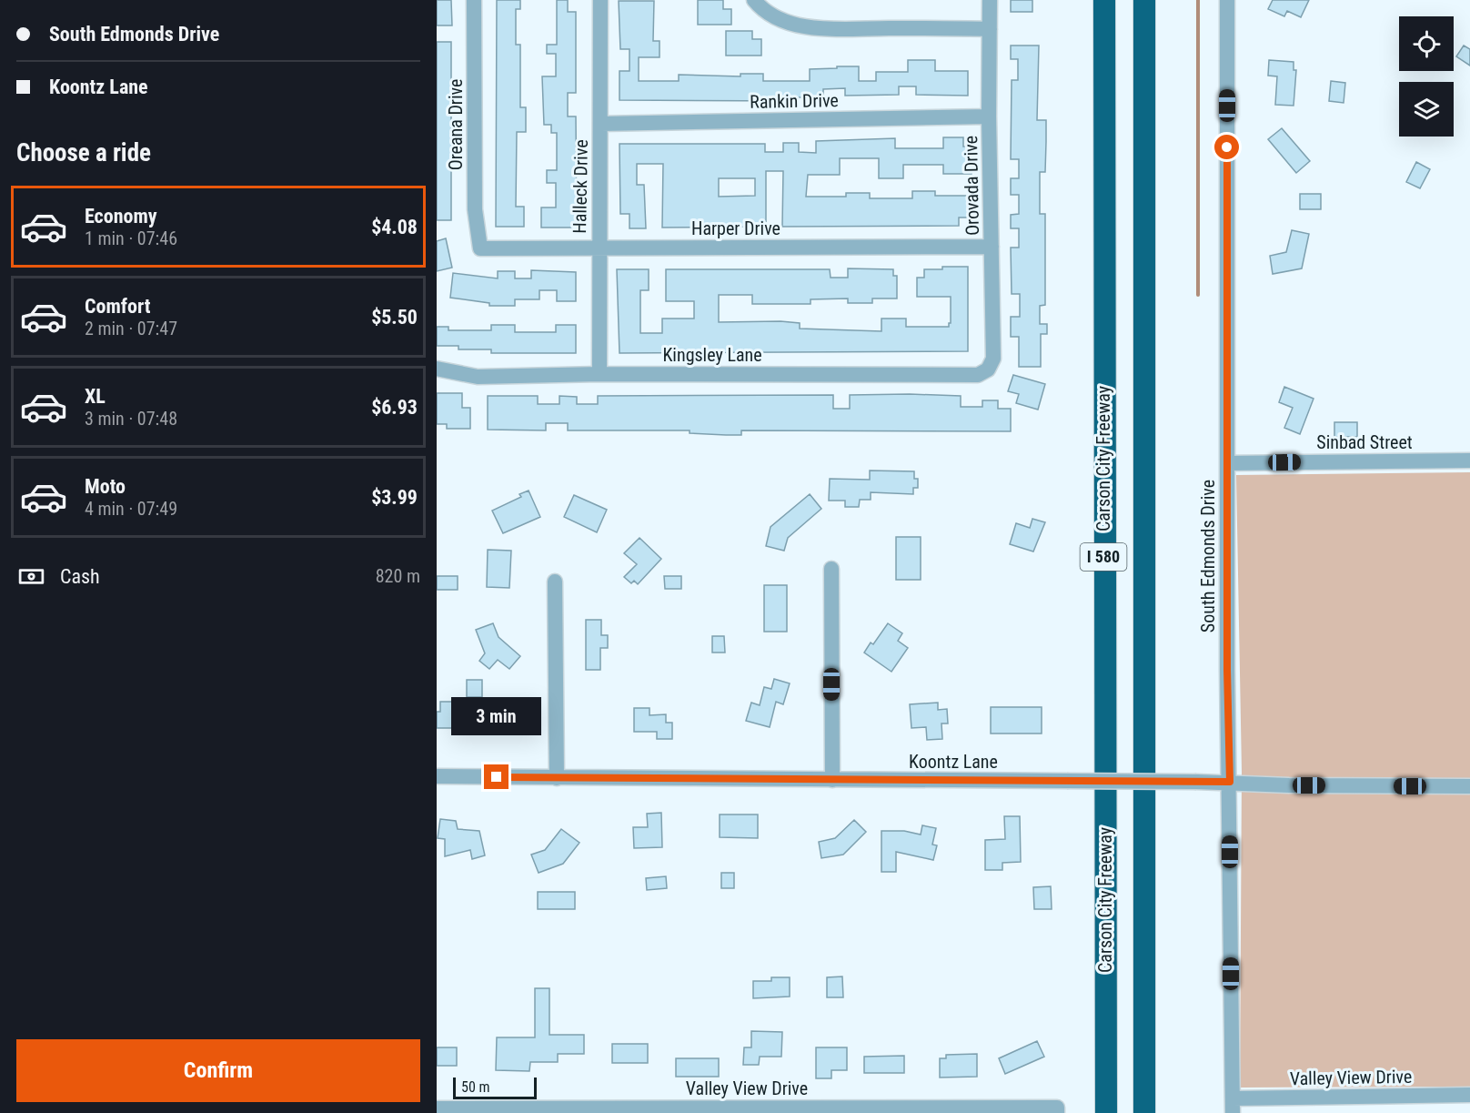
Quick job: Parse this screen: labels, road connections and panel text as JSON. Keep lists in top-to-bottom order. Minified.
{"streets":{"highway":["Carson City Freeway","I 580"],"street":["Rankin Drive","Oreana Drive","Orovada Drive","Halleck Drive","Harper Drive","Kingsley Lane","Sinbad Street","South Edmonds Drive","Koontz Lane","Valley View Drive"]},"crossings":[["Rankin Drive","Orovada Drive"],["Rankin Drive","Halleck Drive"],["Oreana Drive","Harper Drive"],["Orovada Drive","Harper Drive"],["Orovada Drive","Kingsley Lane"],["Halleck Drive","Harper Drive"],["Halleck Drive","Kingsley Lane"],["Sinbad Street","South Edmonds Drive"],["South Edmonds Drive","Koontz Lane"],["South Edmonds Drive","Valley View Drive"]],"scale_bar":"50 m","page":{"banner":["South Edmonds Drive","Koontz Lane"],"heading":"Choose a ride","list":[{"name":"Economy","note":"1 min · 07:46","value":"$4.08"},{"name":"Comfort","note":"2 min · 07:47","value":"$5.50"},{"name":"XL","note":"3 min · 07:48","value":"$6.93"},{"name":"Moto","note":"4 min · 07:49","value":"$3.99"}],"pay":["Cash","820 m"],"bubble":"3 min","buttons":"Confirm","scale":"50 m"}}
